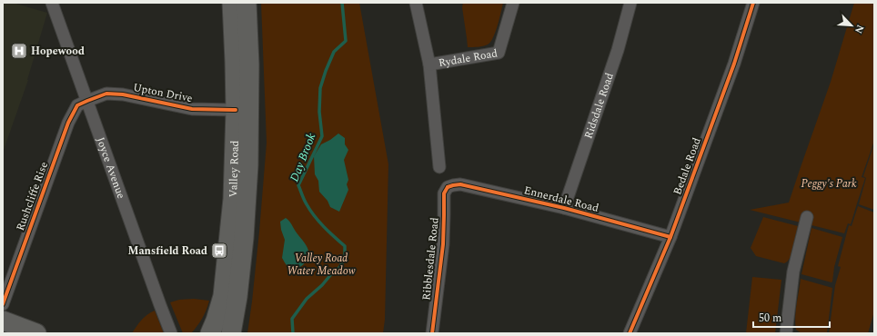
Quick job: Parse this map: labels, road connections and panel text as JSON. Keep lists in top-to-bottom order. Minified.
{"streets":{"highway":["Valley Road"],"street":["Rydale Road","Upton Drive","Ridsdale Road","Bedale Road","Joyce Avenue","Rushcliffe Rise","Ennerdale Road","Ribblesdale Road"]},"crossings":[["Upton Drive","Joyce Avenue"],["Upton Drive","Valley Road"],["Upton Drive","Rushcliffe Rise"],["Ridsdale Road","Ennerdale Road"],["Bedale Road","Ennerdale Road"],["Joyce Avenue","Rushcliffe Rise"],["Ennerdale Road","Ribblesdale Road"]],"water":["Day Brook"],"parks":["Peggy's Park","Valley Road Water Meadow"],"places":{"hospital":["Hopewood"],"bus stop":["Mansfield Road"]},"scale_bar":"50 m","north":"bottom right"}
